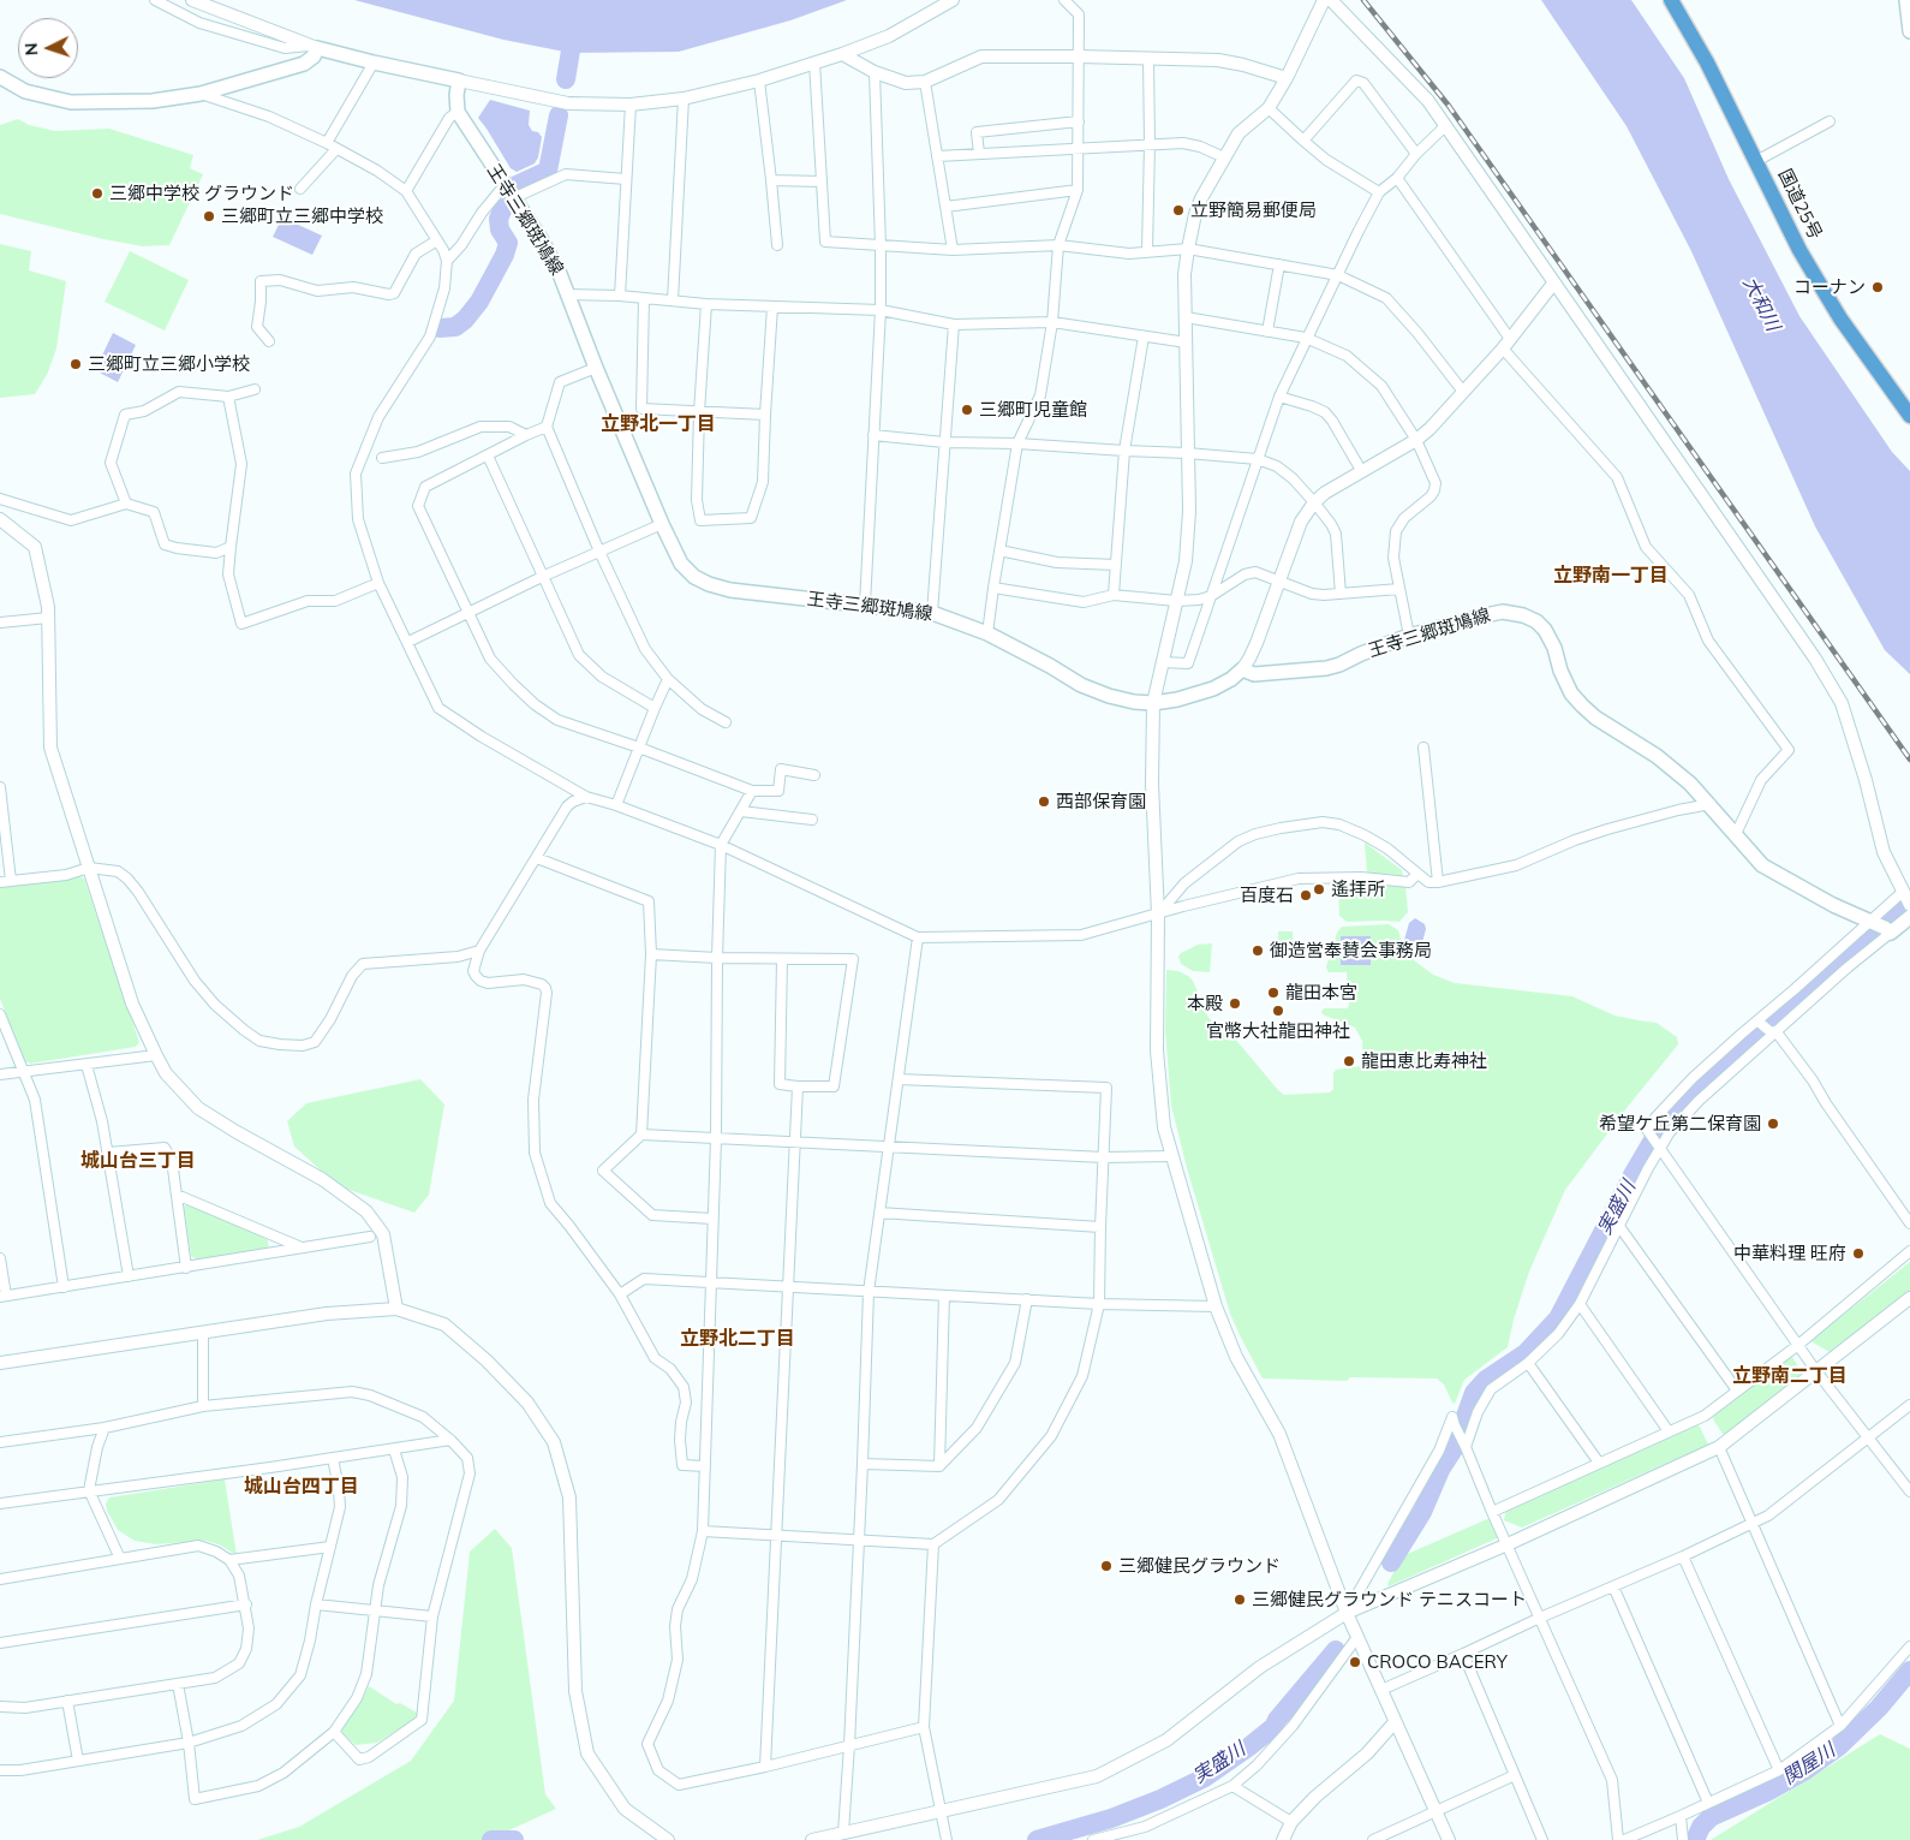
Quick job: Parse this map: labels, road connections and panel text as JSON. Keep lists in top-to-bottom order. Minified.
{"streets":{"highway":["国道25号"],"main road":["王寺三郷斑鳩線"]},"districts":["立野北一丁目","立野南一丁目","城山台三丁目","立野北二丁目","立野南二丁目","城山台四丁目"],"water":["大和川","実盛川","関屋川"],"places":["三郷中学校 グラウンド","立野簡易郵便局","三郷町立三郷中学校","コーナン","三郷町立三郷小学校","三郷町児童館","西部保育園","遙拝所","百度石","御造営奉賛会事務局","龍田本宮","本殿","官幣大社龍田神社","龍田恵比寿神社","希望ケ丘第二保育園","中華料理 旺府","三郷健民グラウンド","三郷健民グラウンド テニスコート","CROCO BACERY"],"north":"left"}
